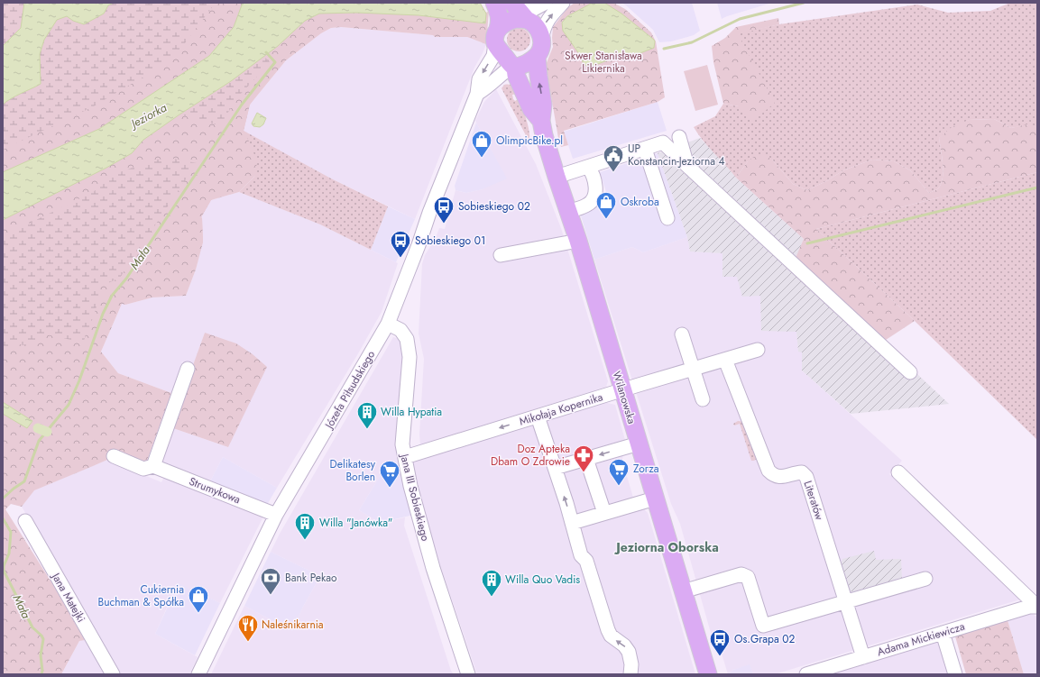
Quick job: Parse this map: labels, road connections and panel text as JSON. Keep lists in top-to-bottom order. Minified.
{"streets":{"main road":["Wilanowska"],"street":["Józefa Piłsudskiego","Mikołaja Kopernika","Strumykowa","Jana III Sobieskiego","Literatów","Jana Matejki","Adama Mickiewicza"]},"crossings":[["Józefa Piłsudskiego","Wilanowska"],["Józefa Piłsudskiego","Strumykowa"],["Józefa Piłsudskiego","Jana III Sobieskiego"],["Wilanowska","Mikołaja Kopernika"],["Mikołaja Kopernika","Jana III Sobieskiego"],["Mikołaja Kopernika","Literatów"],["Literatów","Adama Mickiewicza"]],"one_way":["Mikołaja Kopernika"],"districts":["Jeziorna Oborska"],"water":["Jeziorka","Mała"],"parks":["Skwer Stanisława Likiernika"],"places":{"shop":["OlimpicBike.pl","Oskroba","Cukiernia Buchman & Spółka"],"public building":["UP Konstancin-Jeziorna 4"],"bus stop":["Sobieskiego 02","Sobieskiego 01","Os.Grapa 02"],"building":["Willa Hypatia","Willa \"Janówka\"","Willa Quo Vadis"],"pharmacy":["Doz Apteka Dbam O Zdrowie"],"supermarket":["Zorza","Delikatesy Borlen"],"bank":["Bank Pekao"],"restaurant":["Naleśnikarnia"]}}
